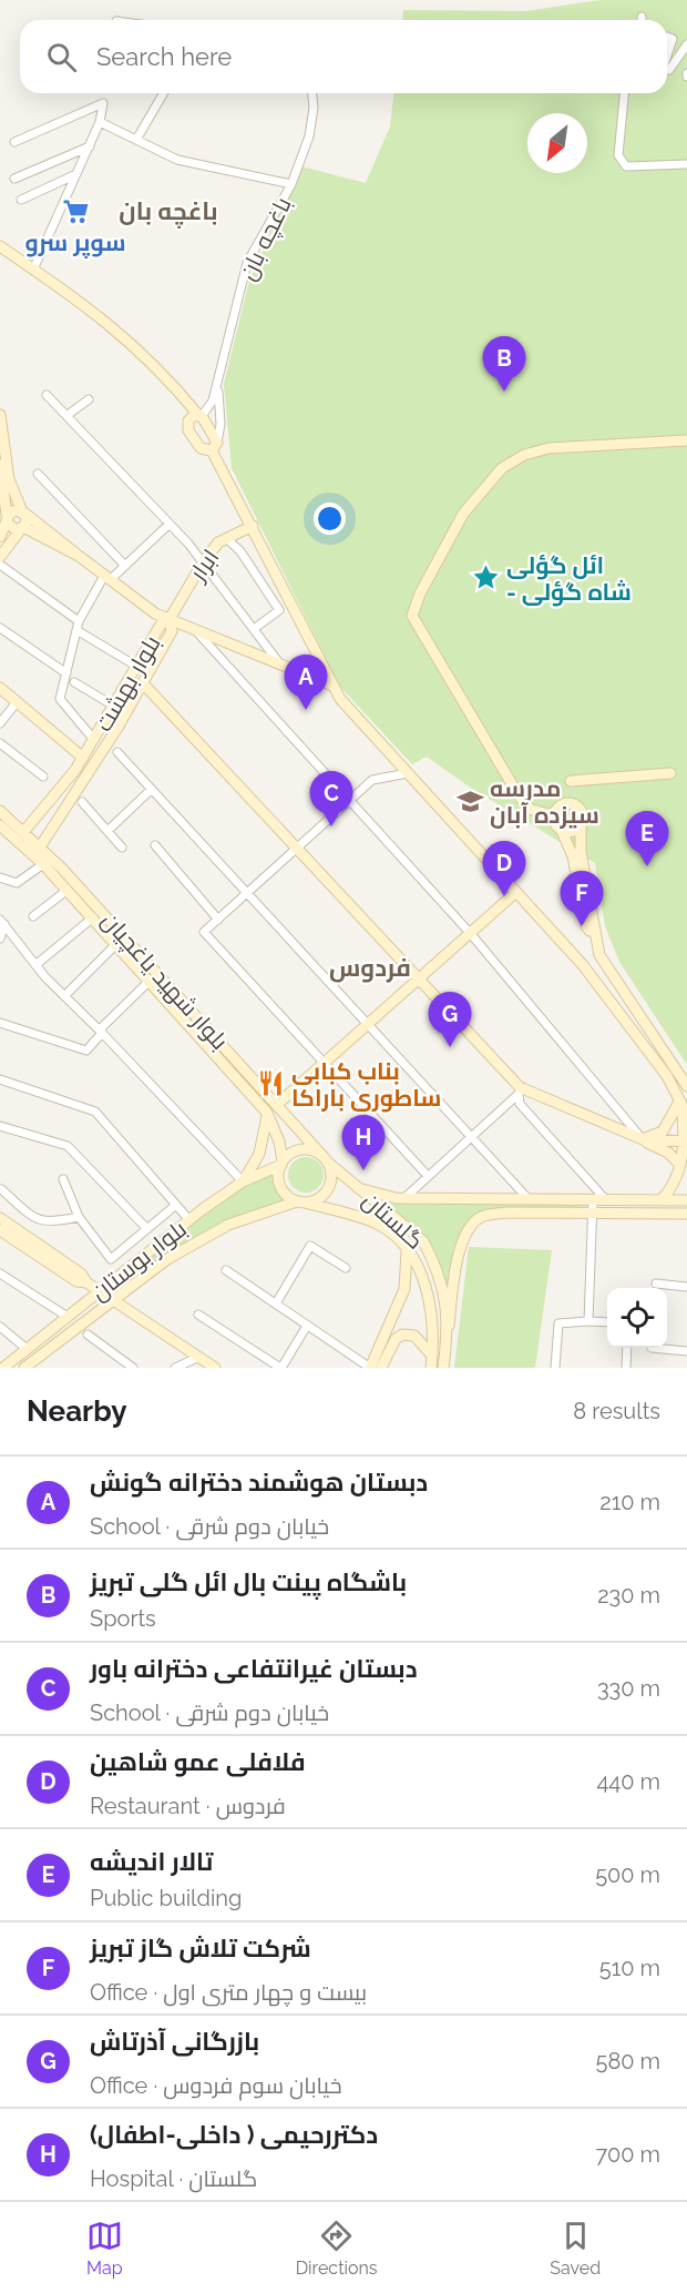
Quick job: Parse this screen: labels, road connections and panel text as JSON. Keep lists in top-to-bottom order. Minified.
{"streets":{"main road":["ابرار","بلوار بهشت","بلوار شهید یاغچیان","گلستان","بلوار بوستان"],"street":["باغچه بان"]},"crossings":[["ابرار","بلوار بهشت"],["بلوار بهشت","بلوار شهید یاغچیان"],["بلوار شهید یاغچیان","گلستان"],["بلوار شهید یاغچیان","بلوار بوستان"],["گلستان","بلوار بوستان"]],"districts":["باغچه بان","فردوس"],"places":{"supermarket":["سوپر سرو"],"place":["ائل گؤلی - شاه گؤلی"],"school or university":["مدرسه سیزده آبان"],"restaurant":["بناب کبابی ساطوری باراکا"]},"north":"bottom left","page":{"search":"Search here","pins":["B","A","C","E","D","F","G","H"],"heading":["Nearby","8 results"],"list":[{"mark":"A","name":"دبستان هوشمند دخترانه گونش","note":"School · خیابان دوم شرقی","value":"210 m"},{"mark":"B","name":"باشگاه پینت بال ائل گلی تبریز","note":"Sports","value":"230 m"},{"mark":"C","name":"دبستان غیرانتفاعی دخترانه باور","note":"School · خیابان دوم شرقی","value":"330 m"},{"mark":"D","name":"فلافلی عمو شاهین","note":"Restaurant · فردوس","value":"440 m"},{"mark":"E","name":"تالار اندیشه","note":"Public building","value":"500 m"},{"mark":"F","name":"شرکت تلاش گاز تبریز","note":"Office · بیست و چهار متری اول","value":"510 m"},{"mark":"G","name":"بازرگانی آذرتاش","note":"Office · خیابان سوم فردوس","value":"580 m"},{"mark":"H","name":"دکتررحیمی ( داخلی-اطفال)","note":"Hospital · گلستان","value":"700 m"}],"nav":["Map","Directions","Saved"]}}
